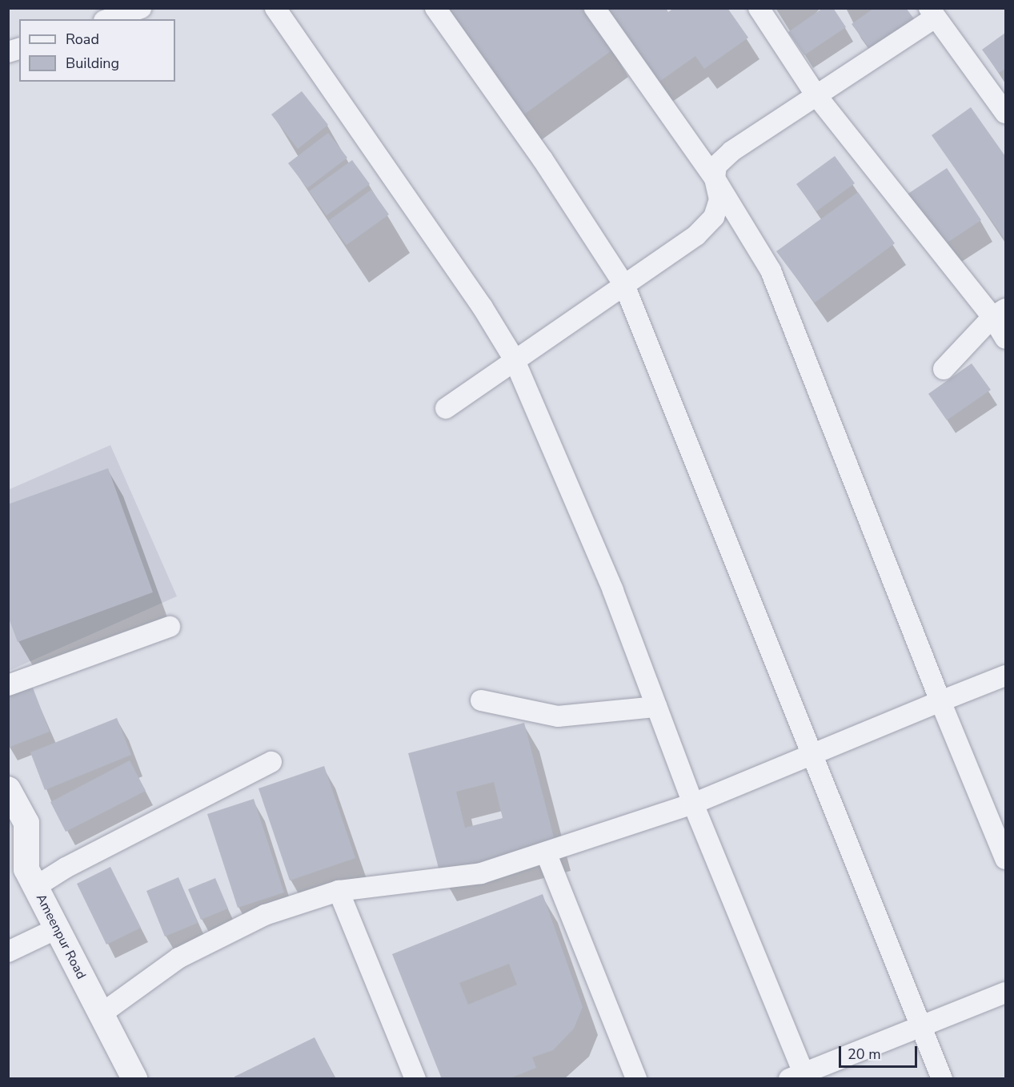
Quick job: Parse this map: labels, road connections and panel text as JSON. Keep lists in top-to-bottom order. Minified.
{"streets":{"street":["Ameenpur Road"]},"legend":["Road","Building"],"scale_bar":"20 m"}
